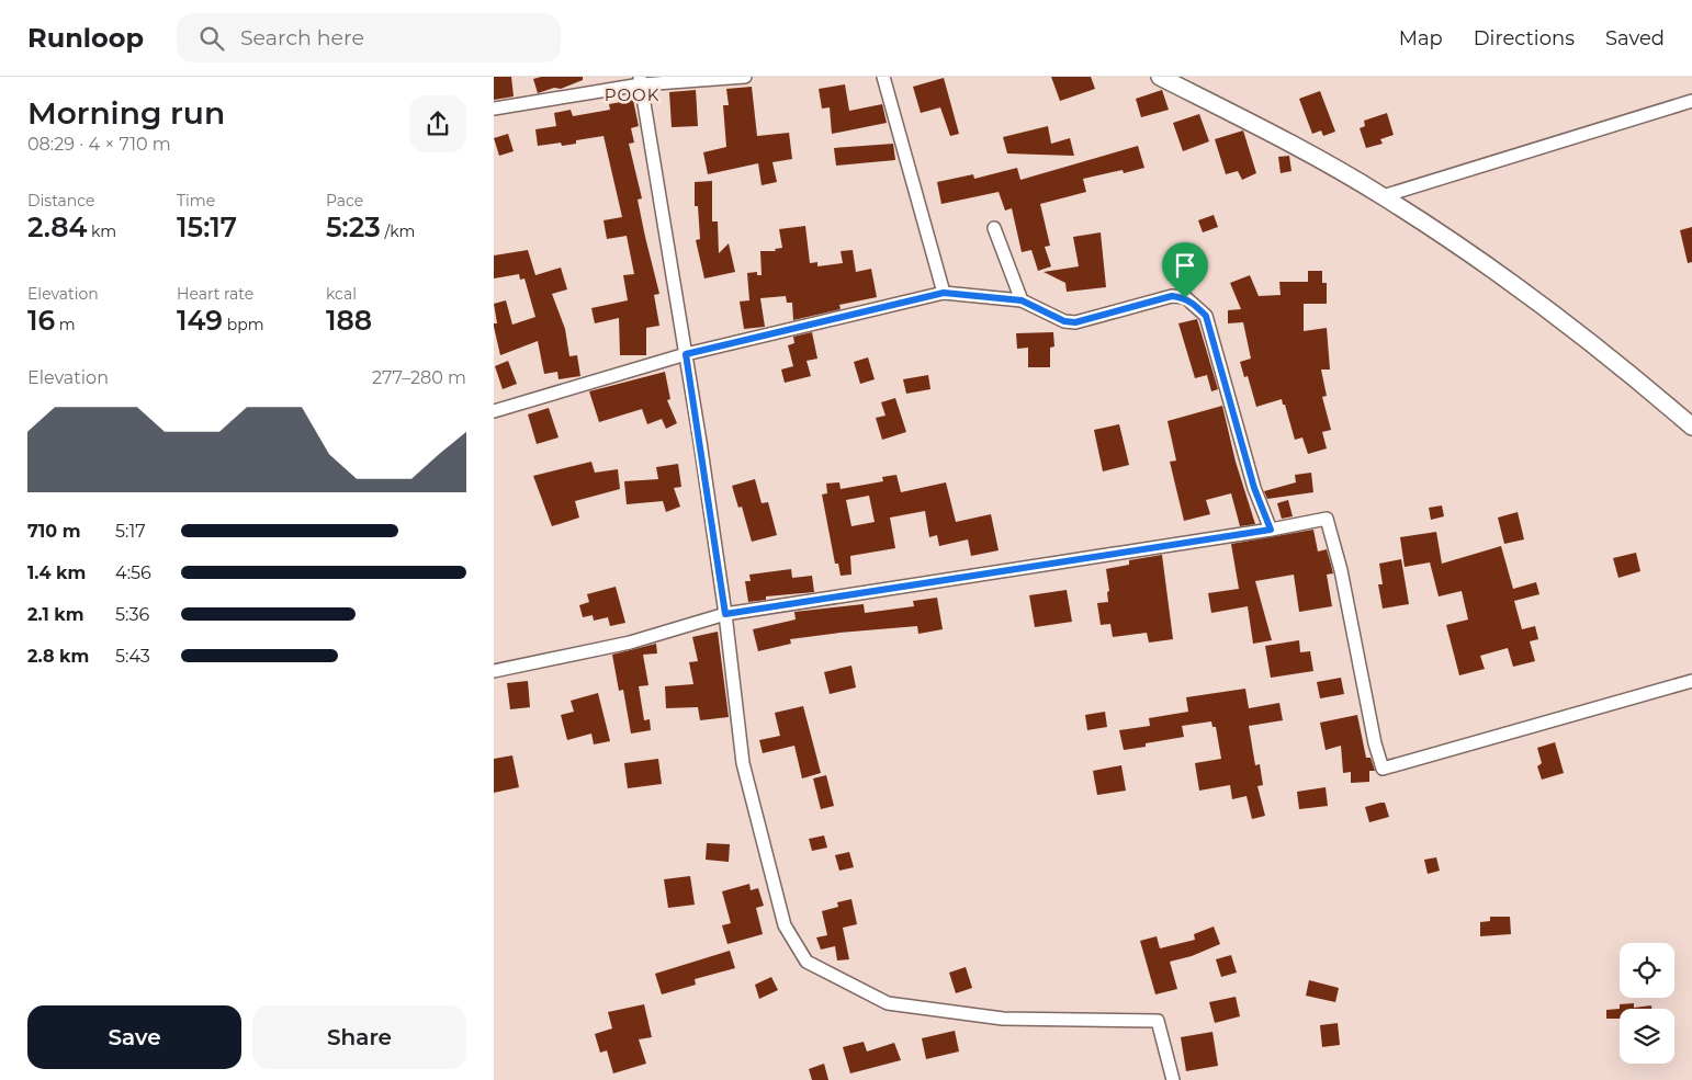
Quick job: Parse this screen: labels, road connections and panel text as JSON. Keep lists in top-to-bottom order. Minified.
{"districts":["POOK"],"page":{"header":"Runloop","search":"Search here","nav":["Map","Directions","Saved"],"heading":["Morning run","08:29 · 4 × 710 m"],"stats":[["Distance","2.84 km"],["Time","15:17"],["Pace","5:23 /km"],["Elevation","16 m"],["Heart rate","149 bpm"],["kcal","188"]],"chart":["Elevation","277–280 m"],"list":[{"name":"710 m","note":"5:17"},{"name":"1.4 km","note":"4:56"},{"name":"2.1 km","note":"5:36"},{"name":"2.8 km","note":"5:43"}],"buttons":["Save","Share"]}}
